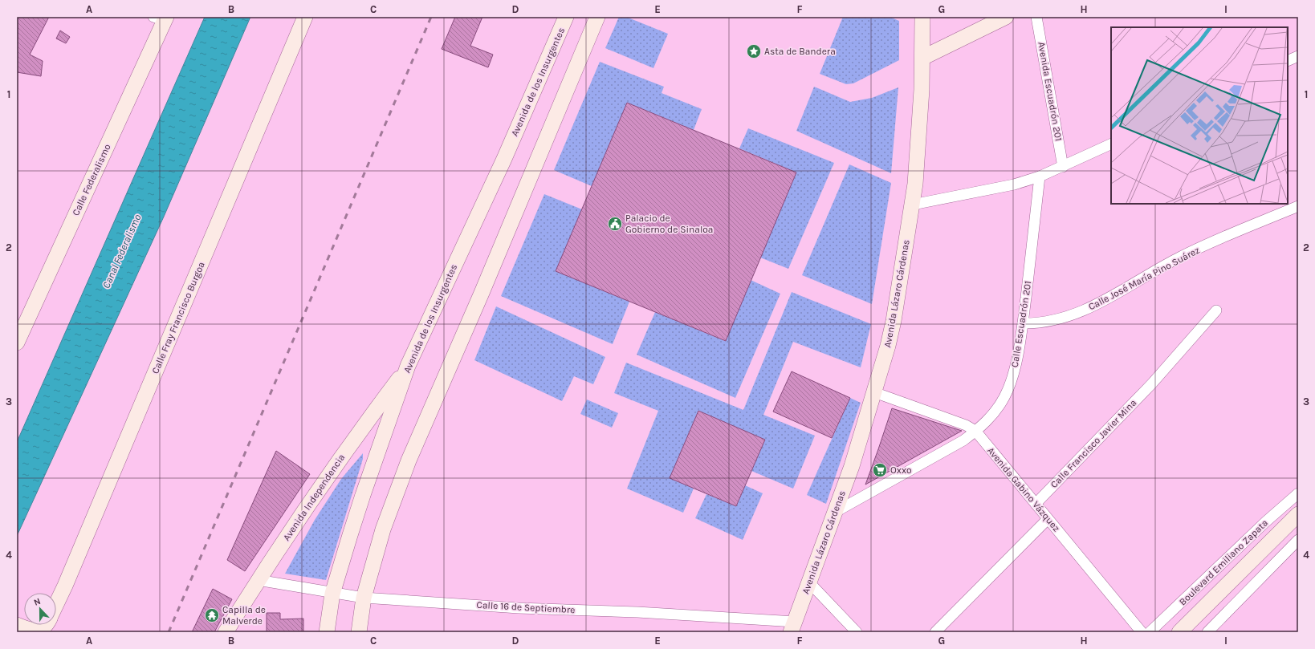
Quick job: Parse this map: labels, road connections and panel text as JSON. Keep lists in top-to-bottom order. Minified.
{"streets":{"main road":["Avenida de los Insurgentes","Calle Federalismo","Avenida Lázaro Cárdenas","Calle Fray Francisco Burgoa","Avenida Independencia","Boulevard Emiliano Zapata"],"street":["Avenida Escuadrón 201","Calle José María Pino Suárez","Calle Escuadrón 201","Calle Francisco Javier Mina","Avenida Gabino Vázquez","Calle 16 de Septiembre"]},"crossings":[["Avenida de los Insurgentes","Avenida Independencia"],["Avenida de los Insurgentes","Calle 16 de Septiembre"],["Calle José María Pino Suárez","Calle Escuadrón 201"],["Avenida Lázaro Cárdenas","Calle Escuadrón 201"],["Avenida Lázaro Cárdenas","Avenida Gabino Vázquez"],["Avenida Lázaro Cárdenas","Calle 16 de Septiembre"],["Calle Escuadrón 201","Avenida Gabino Vázquez"],["Calle Francisco Javier Mina","Avenida Gabino Vázquez"],["Avenida Independencia","Calle 16 de Septiembre"]],"water":["Canal Federalismo"],"places":{"place":["Asta de Bandera"],"public building":["Palacio de Gobierno de Sinaloa"],"supermarket":["Oxxo"],"temple":["Capilla de Malverde"]},"north":"top","grid":{"columns":["A","B","C","D","E","F","G","H","I"],"rows":["1","2","3","4"]}}
